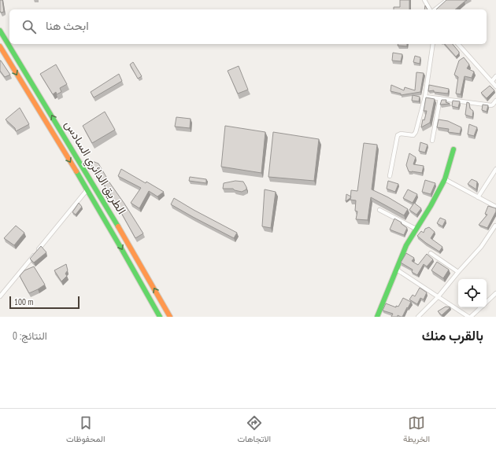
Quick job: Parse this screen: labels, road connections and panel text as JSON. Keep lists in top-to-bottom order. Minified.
{"streets":{"main road":["الطريق الدائري السادس"]},"scale_bar":"100 m","page":{"search":"ابحث هنا","scale":"100 m","heading":["بالقرب منك","النتائج: 0"],"nav":["الخريطة","الاتجاهات","المحفوظات"]}}
